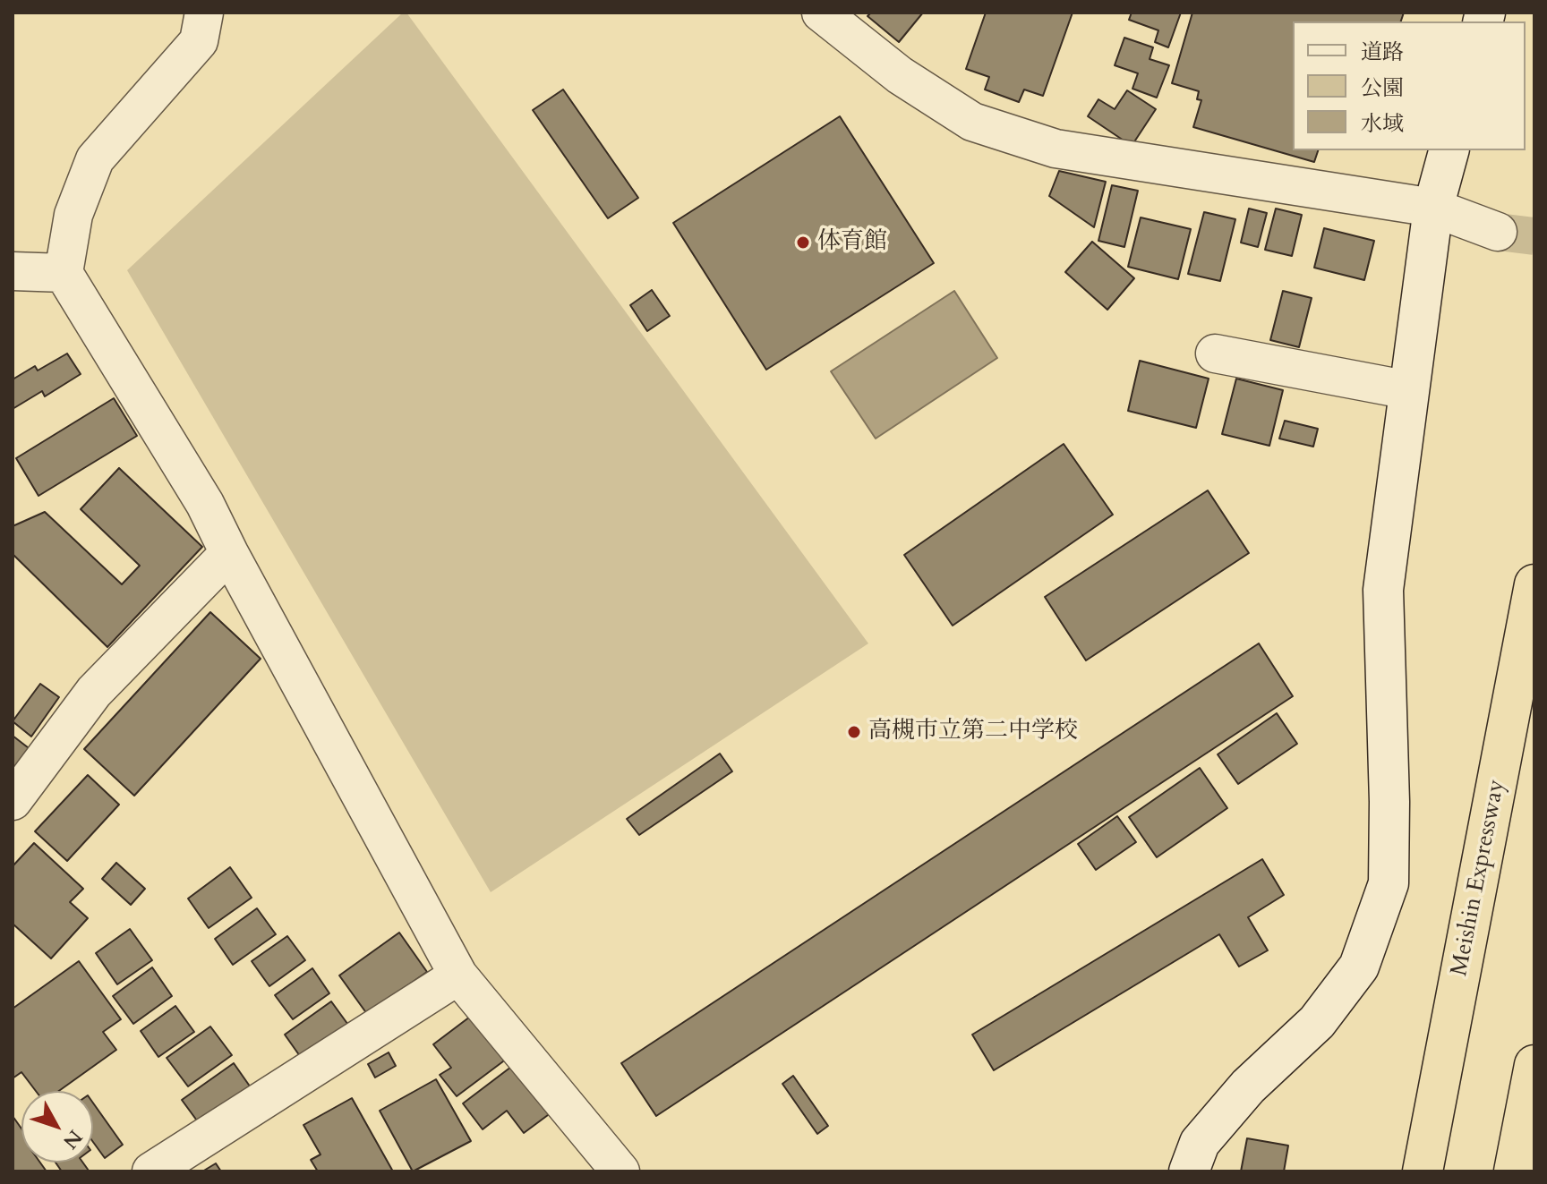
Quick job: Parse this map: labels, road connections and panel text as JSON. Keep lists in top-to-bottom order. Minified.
{"streets":{"highway":["Meishin Expressway"]},"places":["体育館","高槻市立第二中学校"],"legend":["道路","公園","水域"],"north":"bottom right"}
